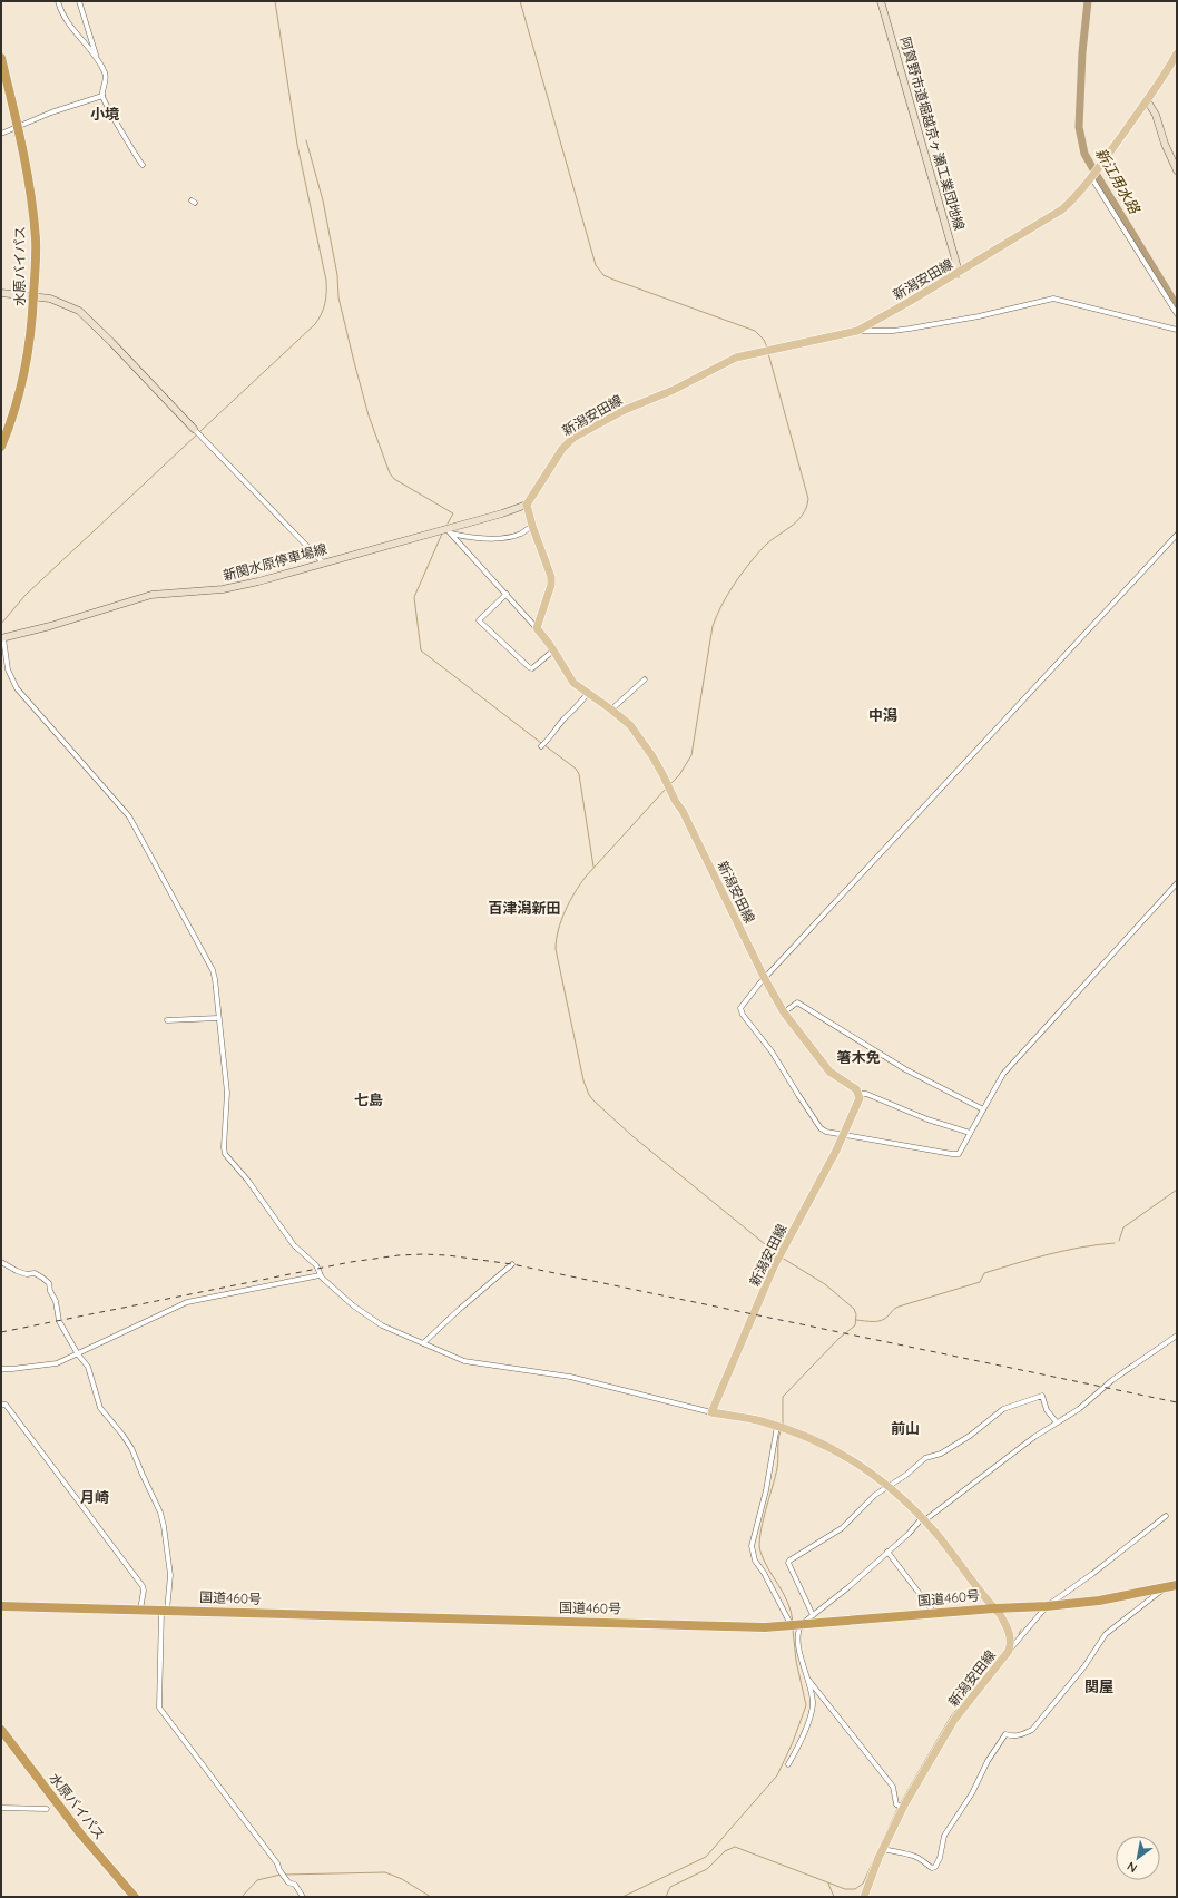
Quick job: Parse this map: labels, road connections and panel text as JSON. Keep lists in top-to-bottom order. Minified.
{"streets":{"highway":["水原バイパス","国道460号"],"main road":["新潟安田線"],"street":["阿賀野市道堀越京ヶ瀬工業団地線","新関水原停車場線"]},"crossings":[["阿賀野市道堀越京ヶ瀬工業団地線","新潟安田線"],["新潟安田線","新関水原停車場線"],["新潟安田線","国道460号"]],"districts":["小境","中潟","百津潟新田","箸木免","七島","前山","月崎","関屋"],"water":["新江用水路"],"north":"bottom left"}
